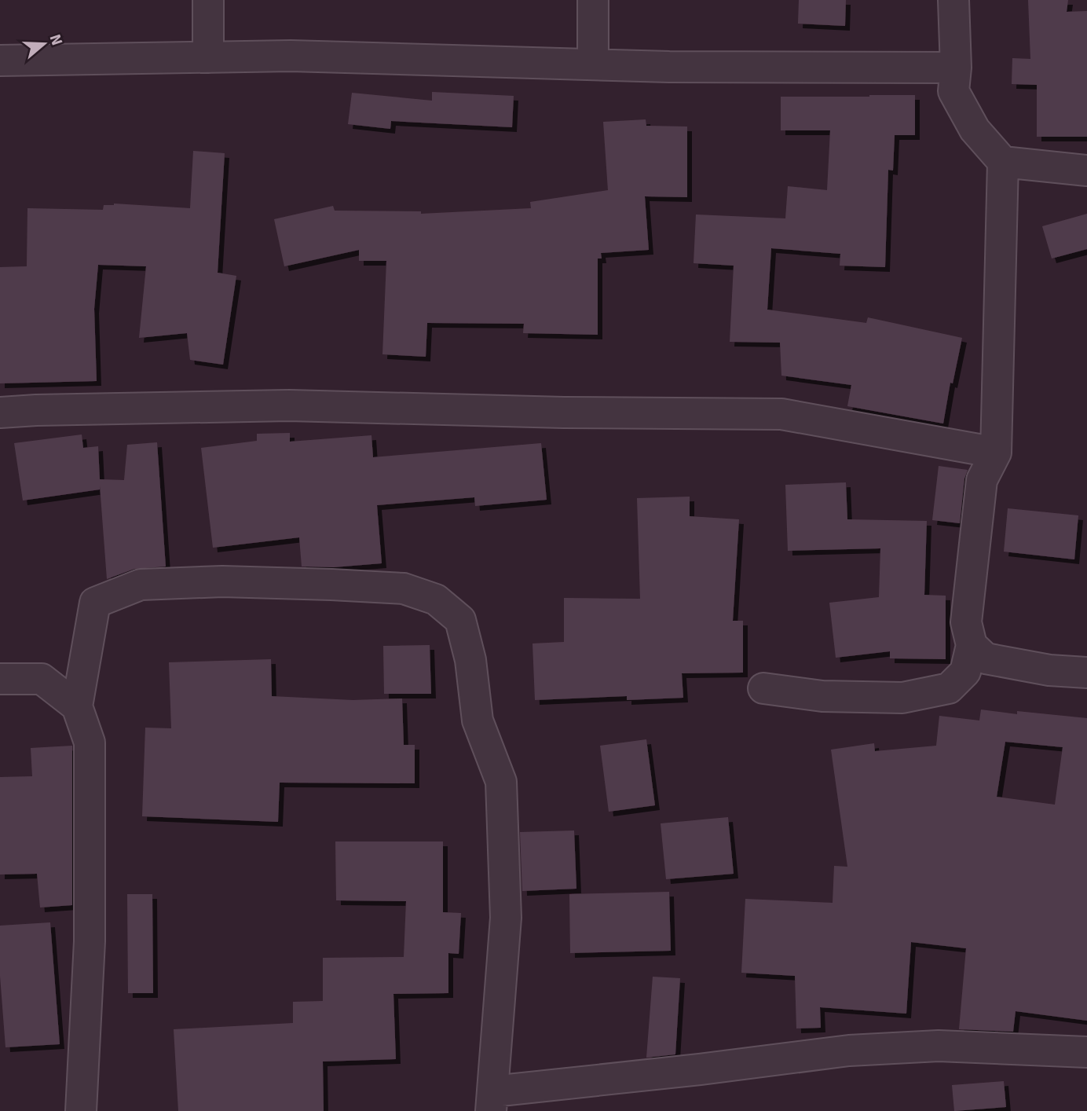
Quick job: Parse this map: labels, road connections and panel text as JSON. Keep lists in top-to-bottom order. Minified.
{"north":"right"}
